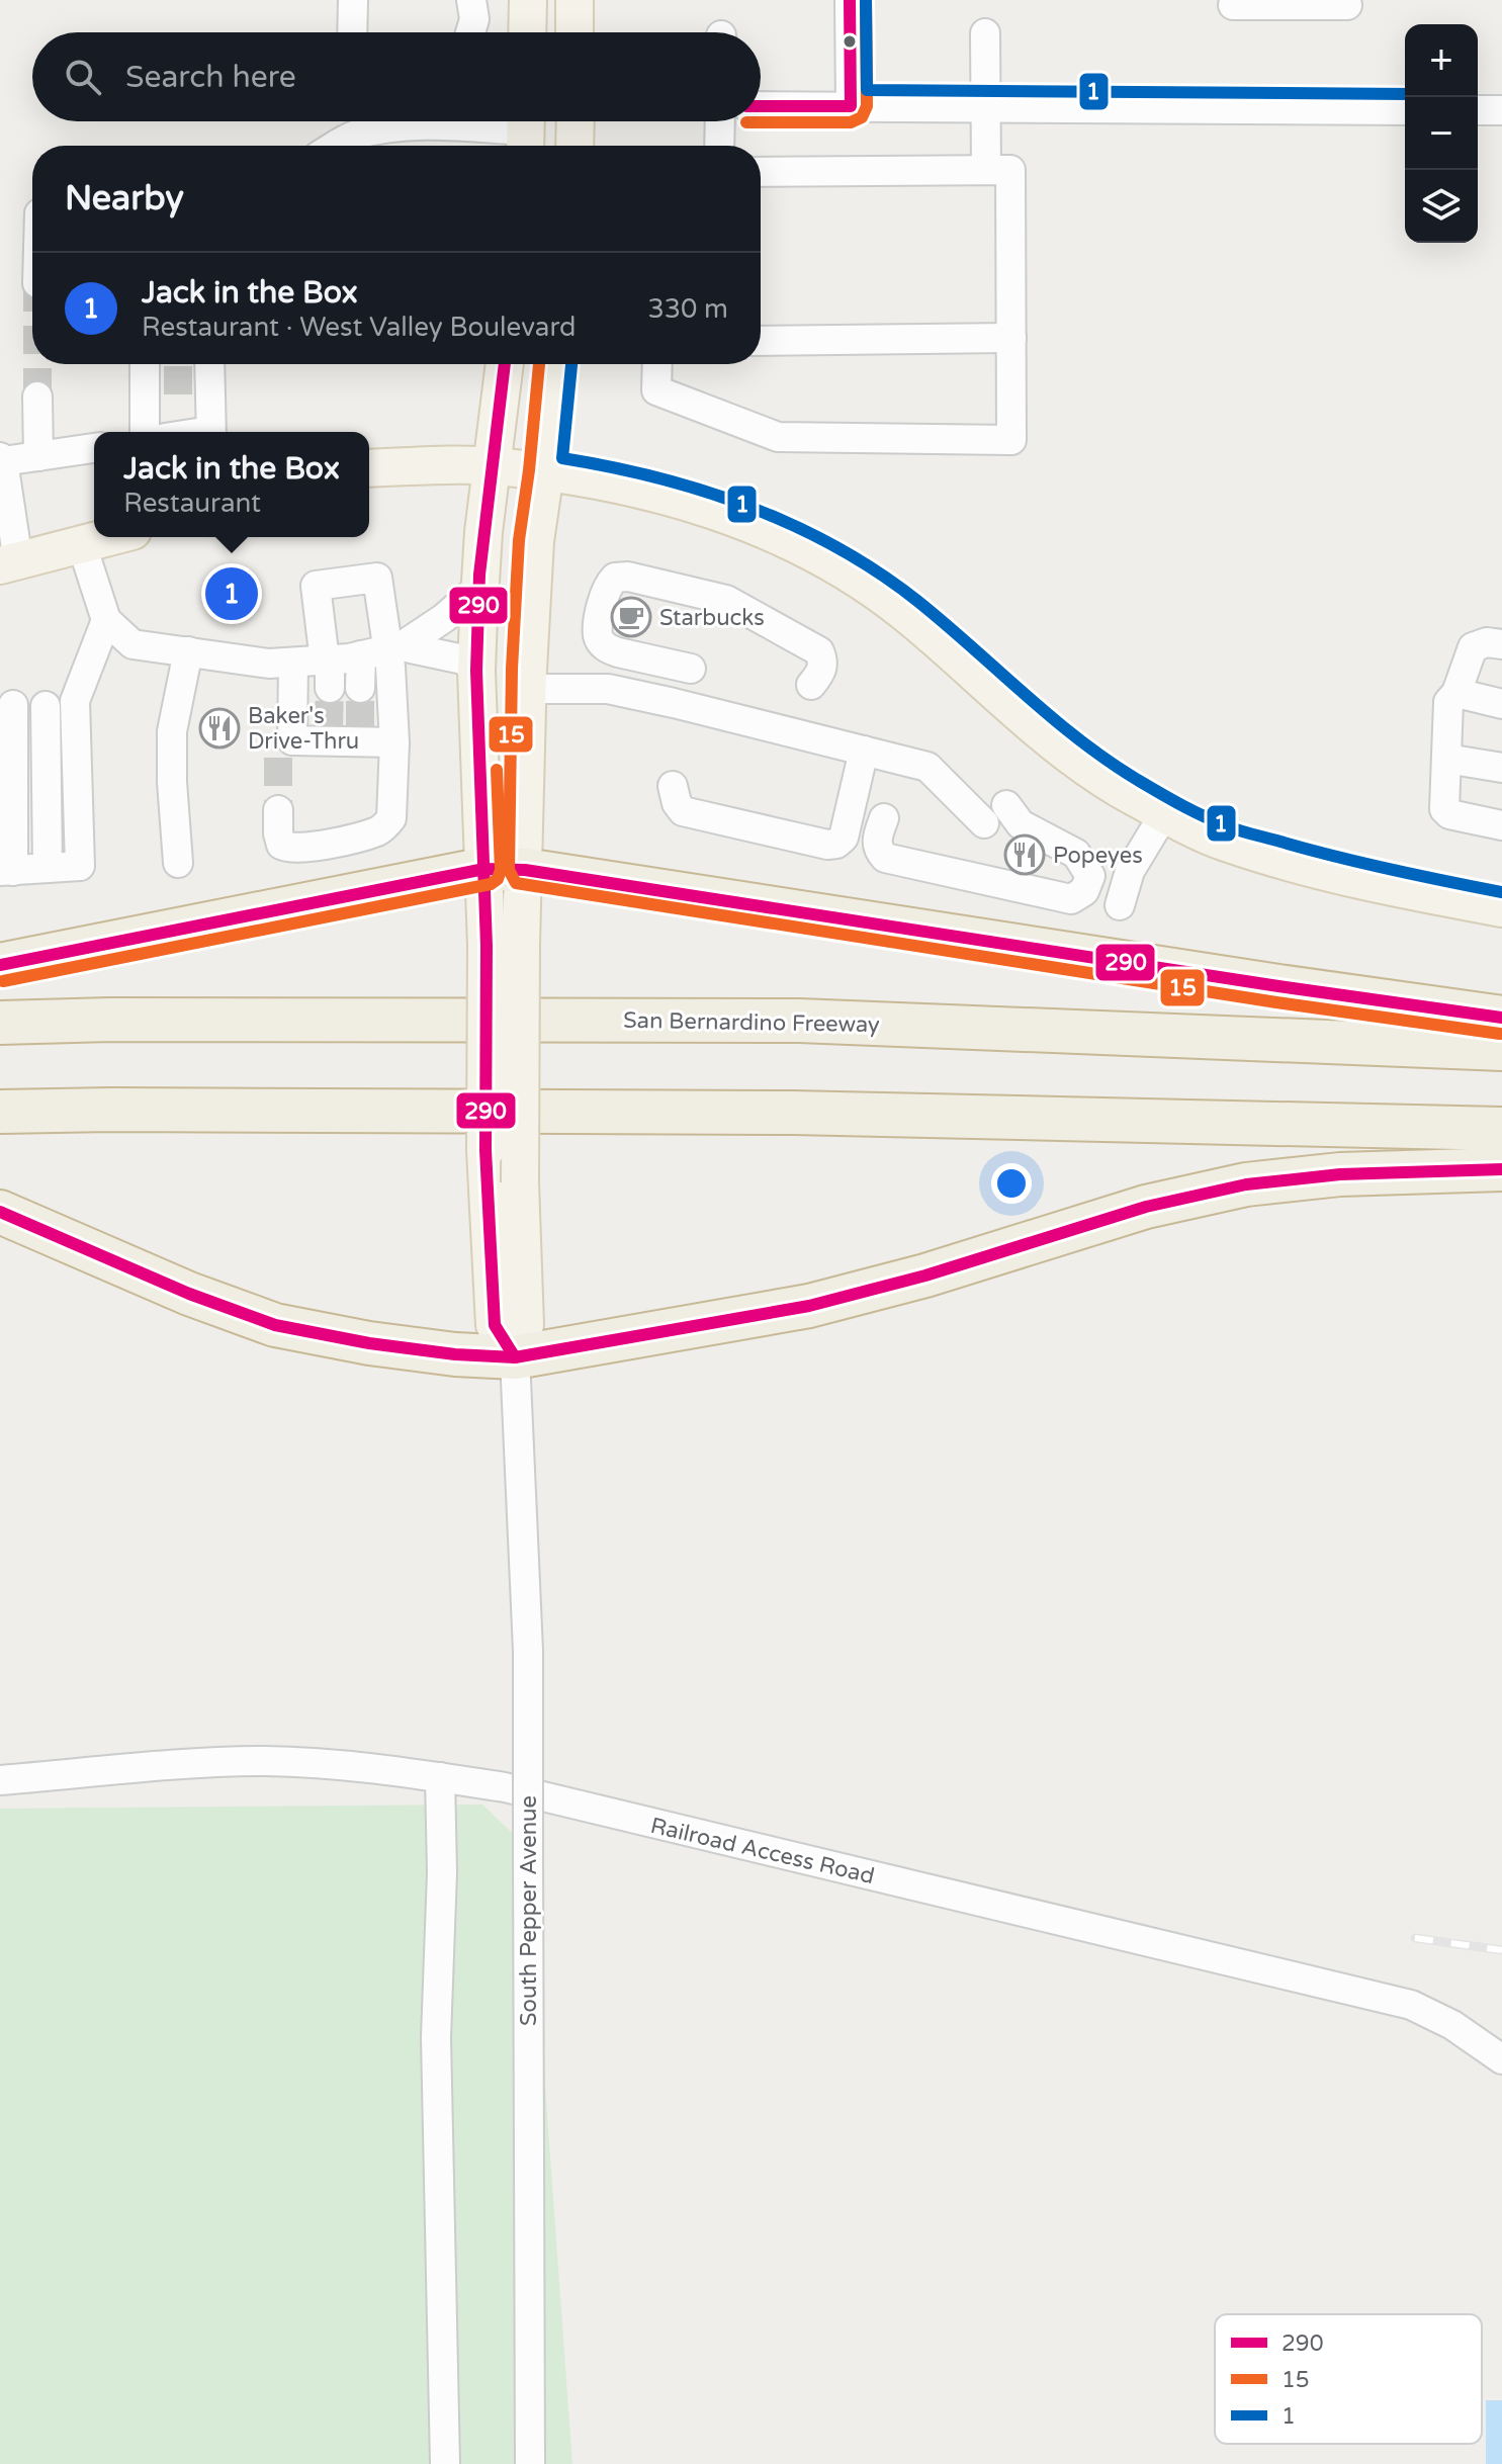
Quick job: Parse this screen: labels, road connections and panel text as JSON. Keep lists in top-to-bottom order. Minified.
{"streets":{"highway":["San Bernardino Freeway"],"main road":["South Pepper Avenue"],"street":["Railroad Access Road"]},"places":{"cafe":["Starbucks"],"restaurant":["Baker's Drive-Thru","Popeyes"]},"lines":["transit line 290","transit line 15","transit line 1"],"legend":["290","15","1"],"page":{"map_buttons":["+","−"],"search":"Search here","heading":"Nearby","list":[{"mark":"1","name":"Jack in the Box","note":"Restaurant · West Valley Boulevard","value":"330 m"}],"popup":["Jack in the Box","Restaurant"],"pins":"1"}}
